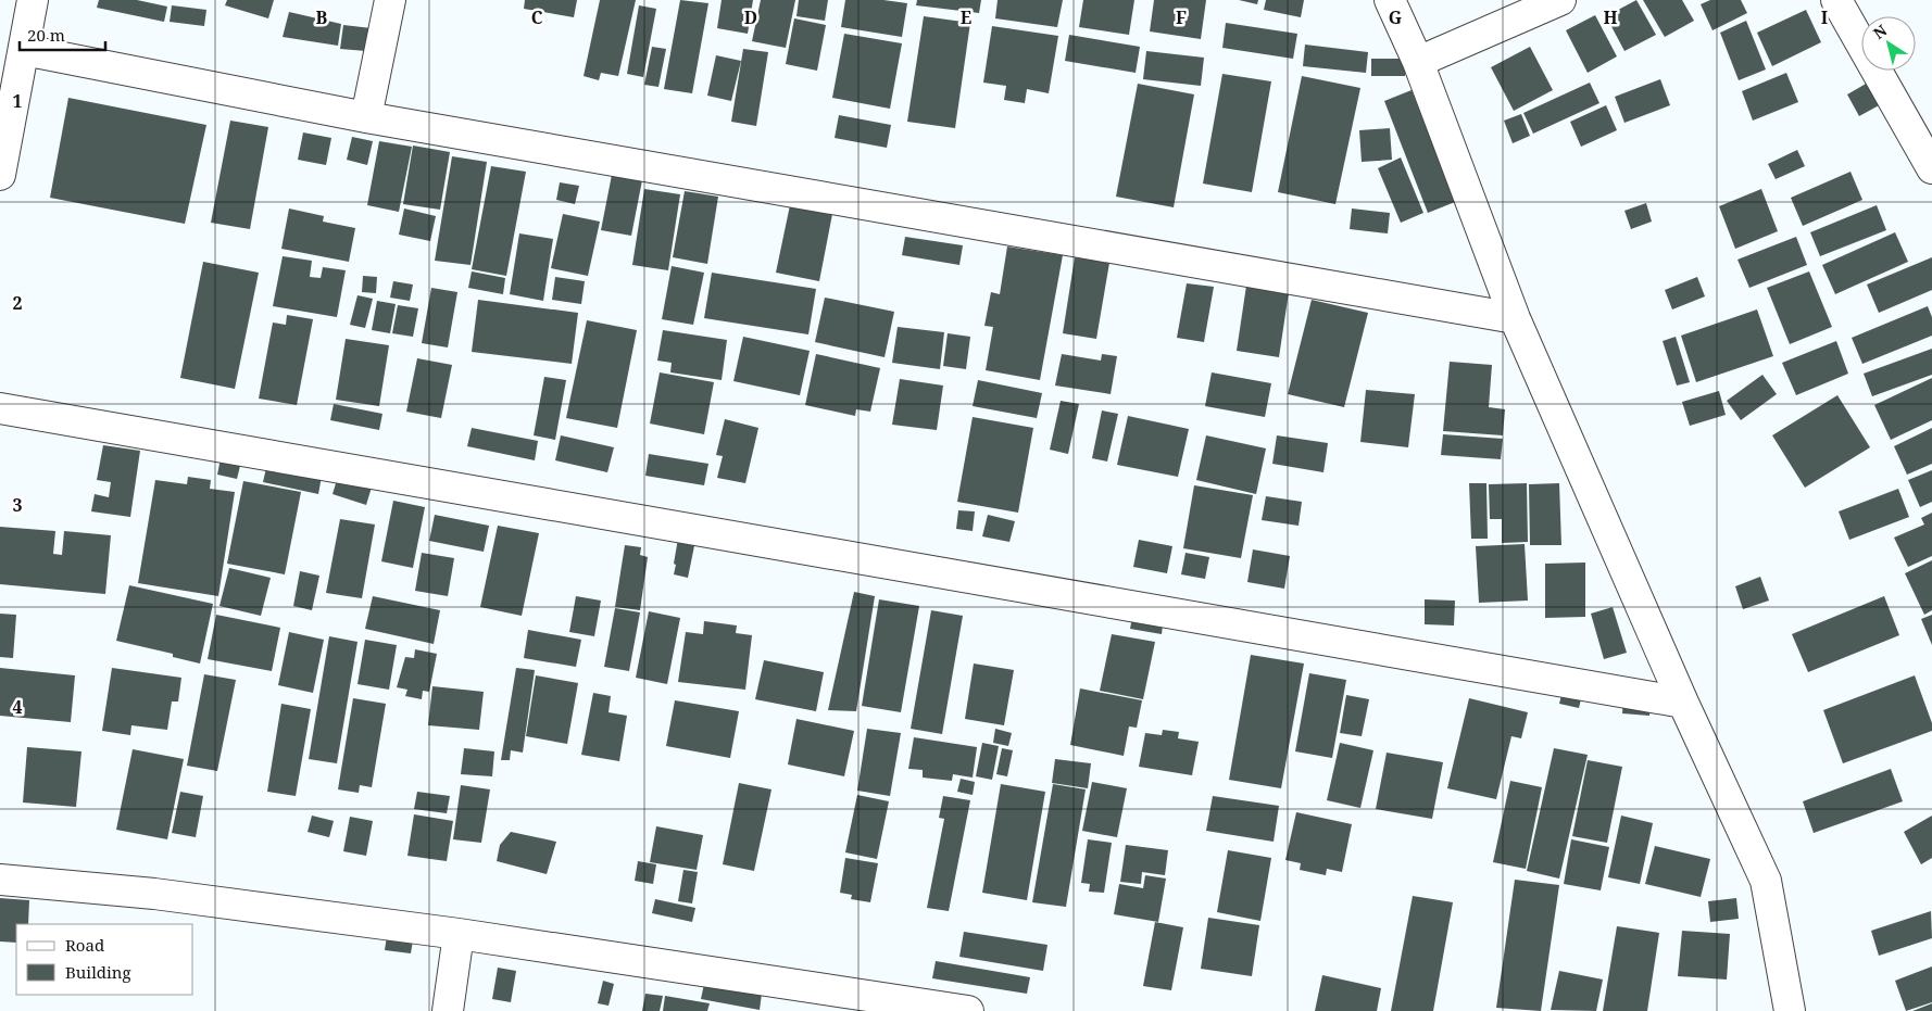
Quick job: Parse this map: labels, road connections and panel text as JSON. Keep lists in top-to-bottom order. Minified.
{"legend":["Road","Building"],"scale_bar":"20 m","north":"top left","grid":{"columns":["B","C","D","E","F","G","H","I"],"rows":["1","2","3","4"]}}
